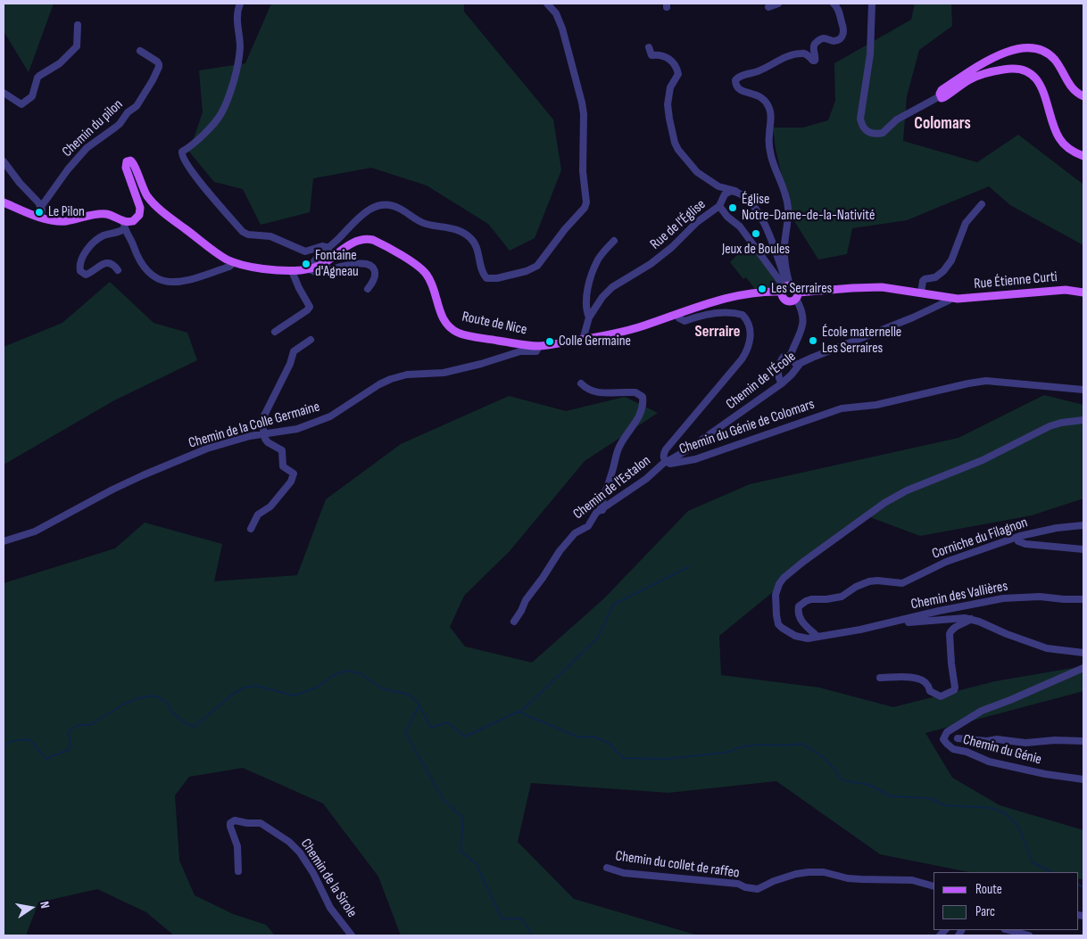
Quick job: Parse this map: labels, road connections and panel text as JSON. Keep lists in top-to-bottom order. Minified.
{"streets":{"main road":["Rue Étienne Curti","Route de Nice"],"street":["Chemin du pilon","Rue de l'Église","Chemin de l'École","Chemin de la Colle Germaine","Chemin du Génie de Colomars","Chemin de l'Estalon","Corniche du Filagnon","Chemin des Vallières","Chemin du Génie","Chemin du collet de raffeo","Chemin de la Sirole"]},"crossings":[["Rue de l'Église","Route de Nice"],["Rue Étienne Curti","Route de Nice"],["Rue Étienne Curti","Chemin de l'École"],["Route de Nice","Chemin de la Colle Germaine"],["Route de Nice","Chemin du Génie de Colomars"],["Chemin de l'École","Chemin du Génie de Colomars"],["Chemin de l'École","Chemin de l'Estalon"],["Chemin du Génie de Colomars","Chemin de l'Estalon"]],"districts":["Colomars","Serraire"],"places":["Église Notre-Dame-de-la-Nativité","Le Pilon","Jeux de Boules","Fontaine d'Agneau","Les Serraires","École maternelle Les Serraires","Colle Germaine"],"legend":["Route","Parc"],"north":"right"}
